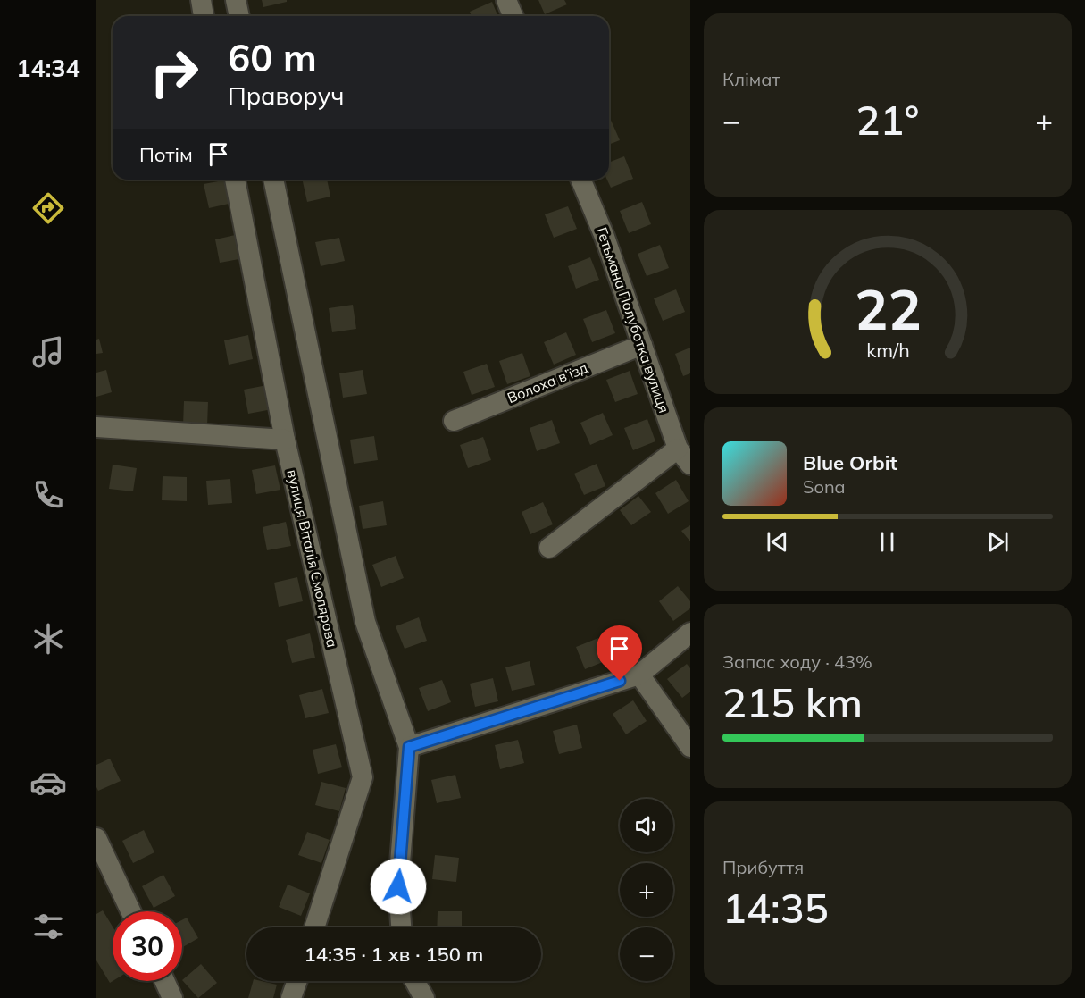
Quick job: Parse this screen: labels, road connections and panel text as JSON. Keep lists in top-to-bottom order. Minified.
{"streets":{"street":["Гетьмана Полуботка вулиця","Волоха в’їзд","вулиця Віталія Смолярова"]},"crossings":[["Гетьмана Полуботка вулиця","Волоха в’їзд"]],"page":{"tabs":"14:34","tile":["Клімат",["Запас ходу · 43%","215 km"],["Прибуття","14:35"]],"turn":["60 m","Праворуч"],"heat":["−","21°","+"],"then":"Потім","song":["Blue Orbit","Sona"],"map_buttons":["+","−"],"limit":"30","trip":"14:35 · 1 хв · 150 m","gauge":["22","km/h"]}}
